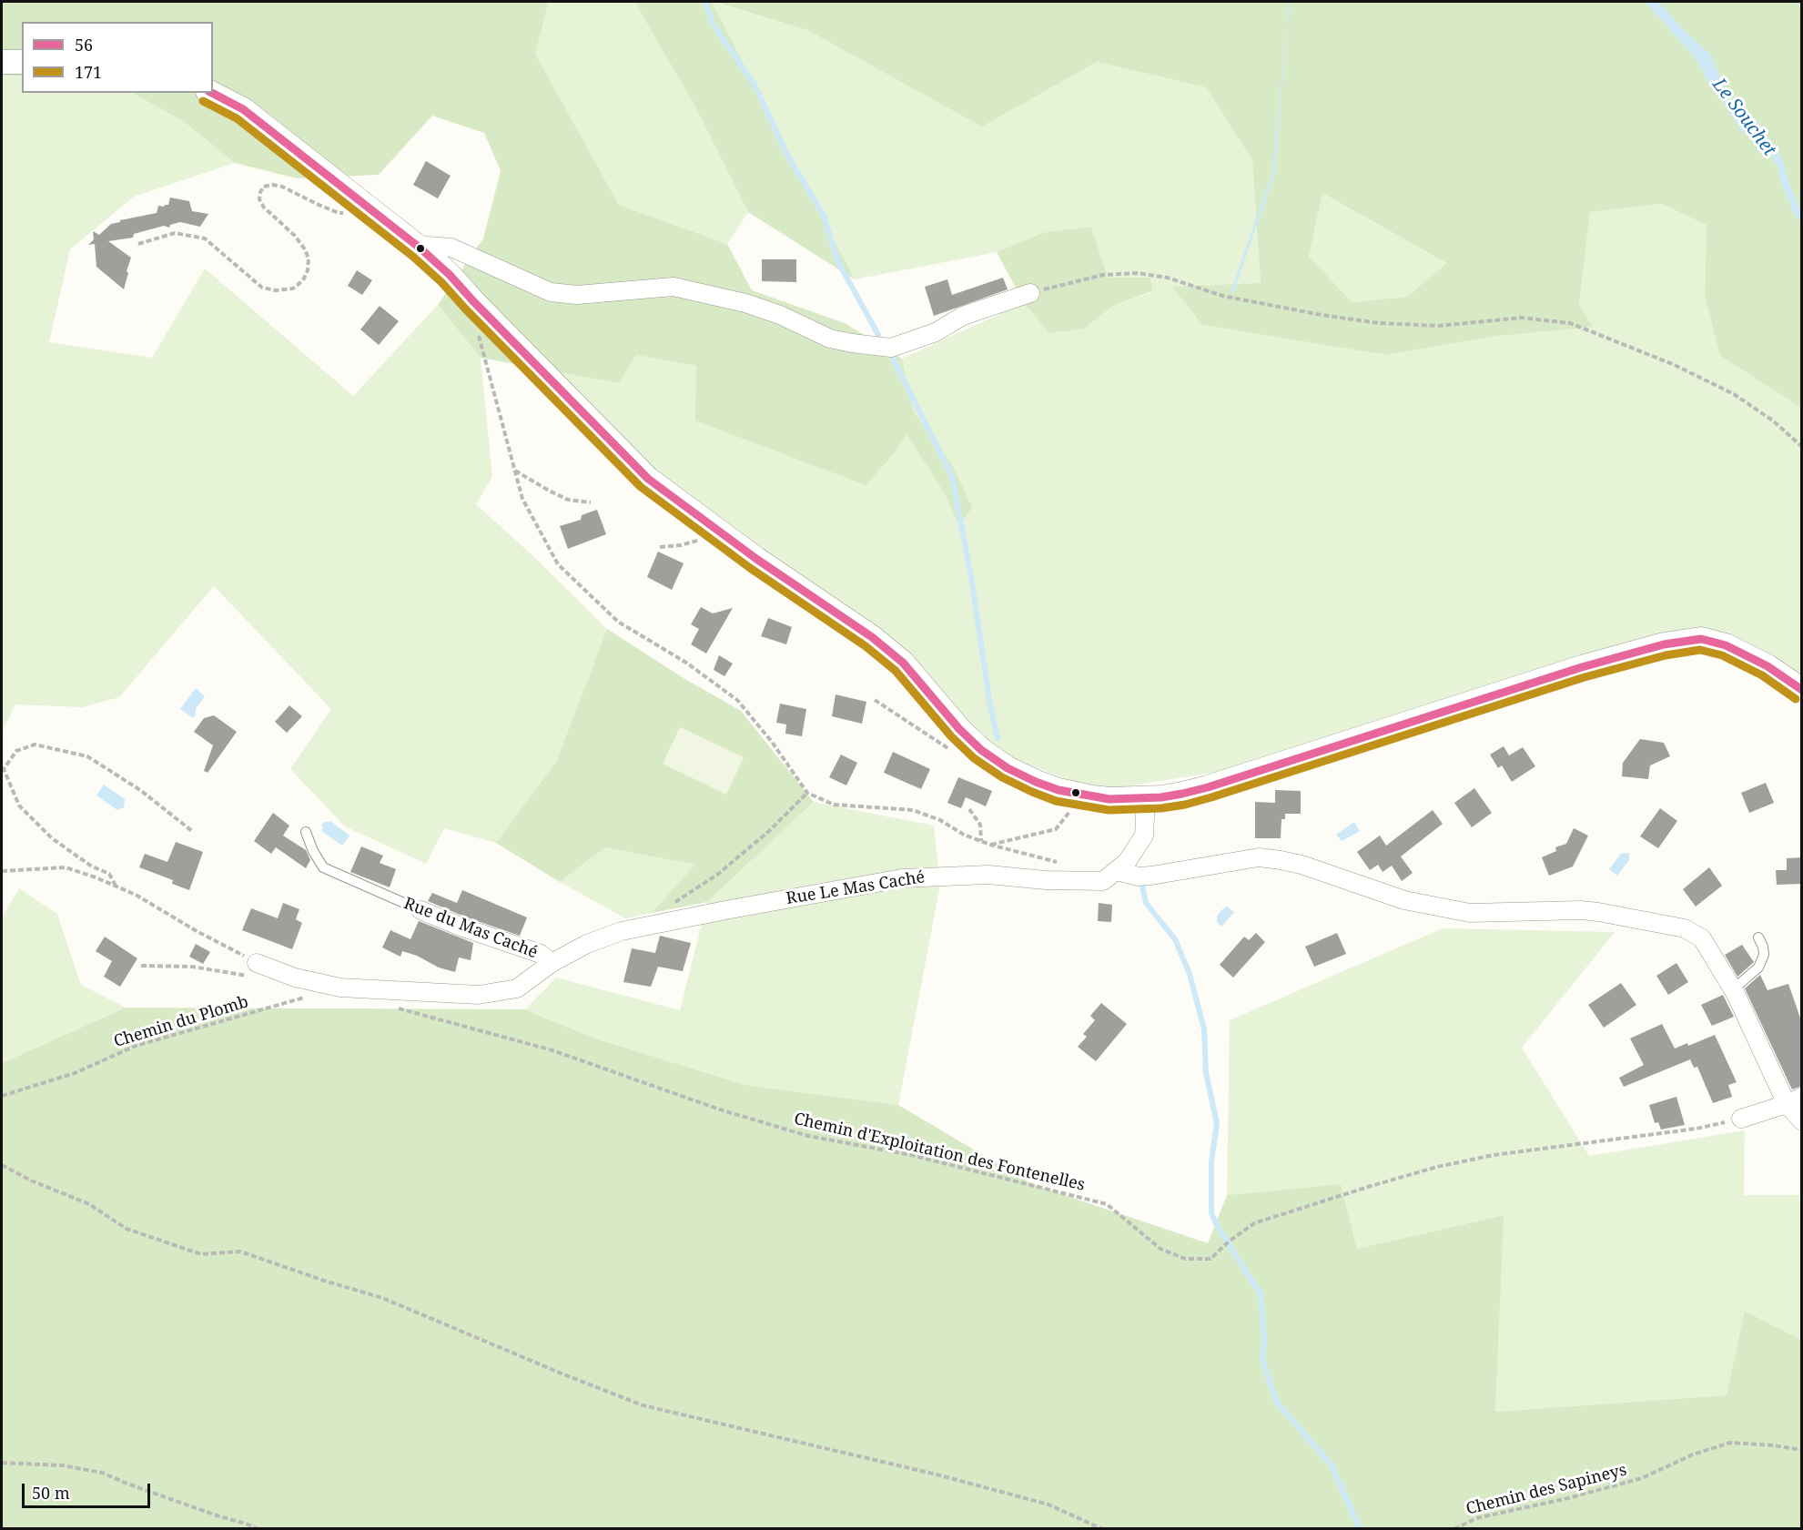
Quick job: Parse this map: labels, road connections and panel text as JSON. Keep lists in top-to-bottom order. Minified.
{"streets":{"street":["Rue Le Mas Caché","Rue du Mas Caché"],"path":["Chemin du Plomb","Chemin d'Exploitation des Fontenelles","Chemin des Sapineys"]},"crossings":[["Rue Le Mas Caché","Rue du Mas Caché"]],"water":["Le Souchet"],"lines":["transit line 56","transit line 171"],"legend":["56","171"],"scale_bar":"50 m"}
